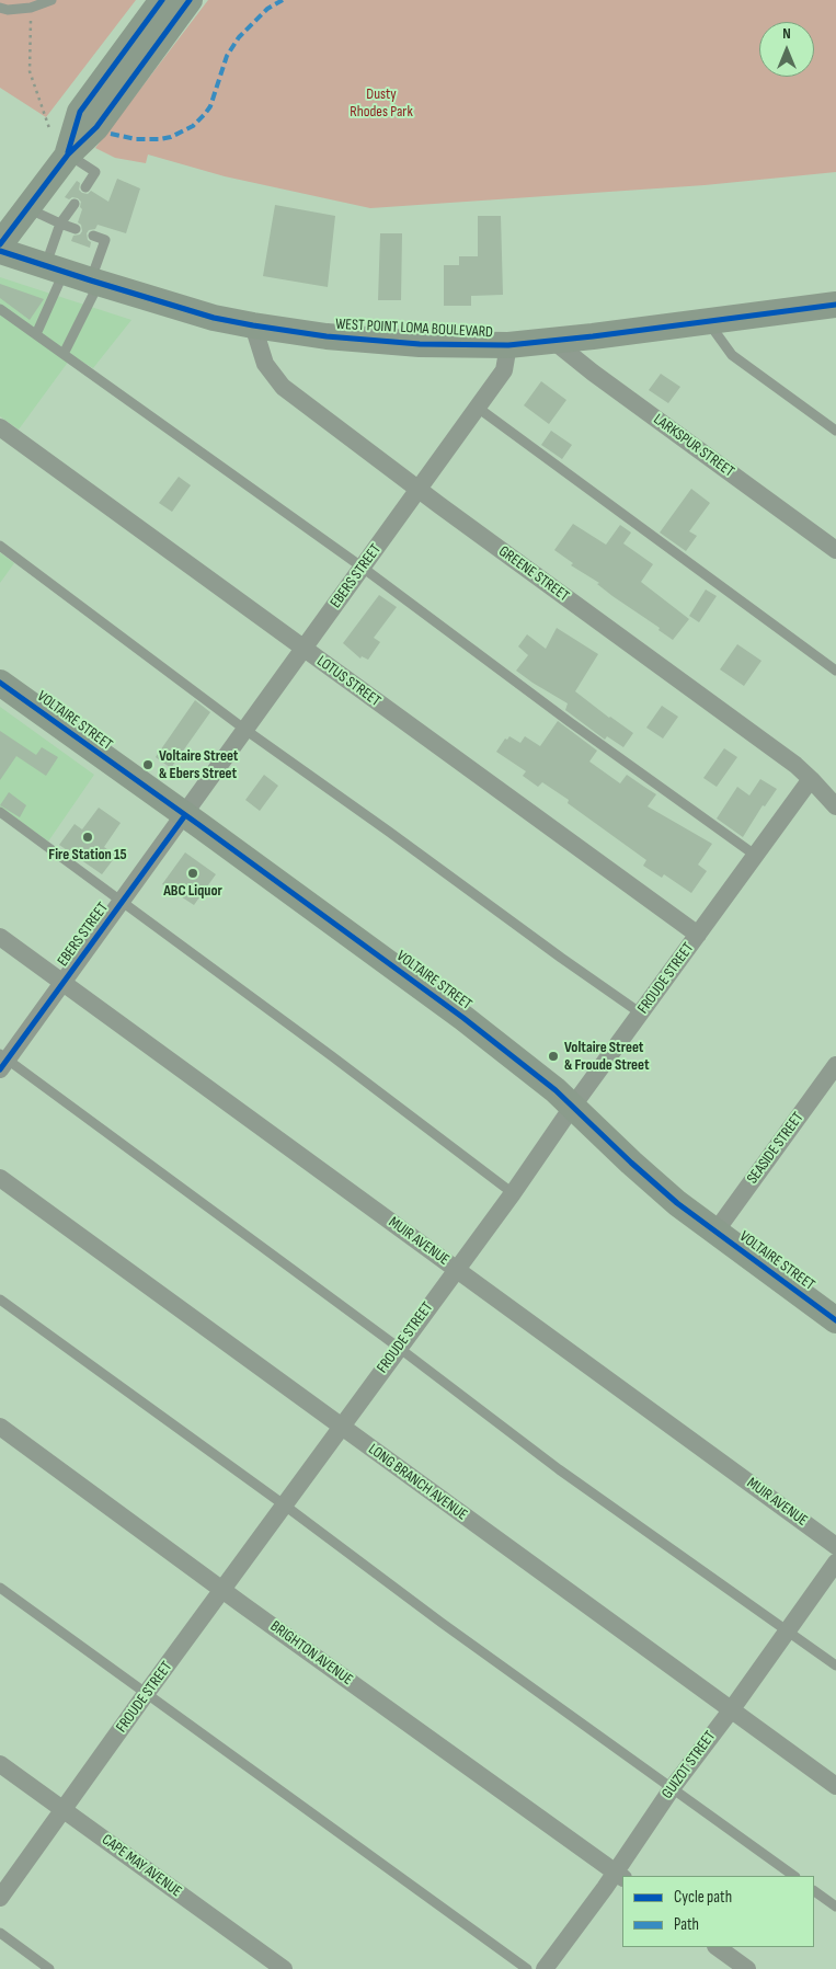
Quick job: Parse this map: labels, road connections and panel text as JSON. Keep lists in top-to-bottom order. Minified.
{"streets":{"main road":["WEST POINT LOMA BOULEVARD","VOLTAIRE STREET"],"street":["LARKSPUR STREET","GREENE STREET","EBERS STREET","LOTUS STREET","FROUDE STREET","SEASIDE STREET","MUIR AVENUE","LONG BRANCH AVENUE","BRIGHTON AVENUE","GUIZOT STREET","CAPE MAY AVENUE"]},"crossings":[["WEST POINT LOMA BOULEVARD","LARKSPUR STREET"],["WEST POINT LOMA BOULEVARD","GREENE STREET"],["WEST POINT LOMA BOULEVARD","EBERS STREET"],["GREENE STREET","EBERS STREET"],["GREENE STREET","FROUDE STREET"],["EBERS STREET","LOTUS STREET"],["EBERS STREET","VOLTAIRE STREET"],["EBERS STREET","MUIR AVENUE"],["LOTUS STREET","FROUDE STREET"],["VOLTAIRE STREET","FROUDE STREET"],["VOLTAIRE STREET","SEASIDE STREET"],["FROUDE STREET","MUIR AVENUE"],["FROUDE STREET","LONG BRANCH AVENUE"],["FROUDE STREET","BRIGHTON AVENUE"],["FROUDE STREET","CAPE MAY AVENUE"],["LONG BRANCH AVENUE","GUIZOT STREET"],["BRIGHTON AVENUE","GUIZOT STREET"]],"parks":["Dusty Rhodes Park"],"places":["Voltaire Street & Ebers Street","Fire Station 15","ABC Liquor","Voltaire Street & Froude Street"],"legend":["Cycle path","Path"],"north":"top"}
